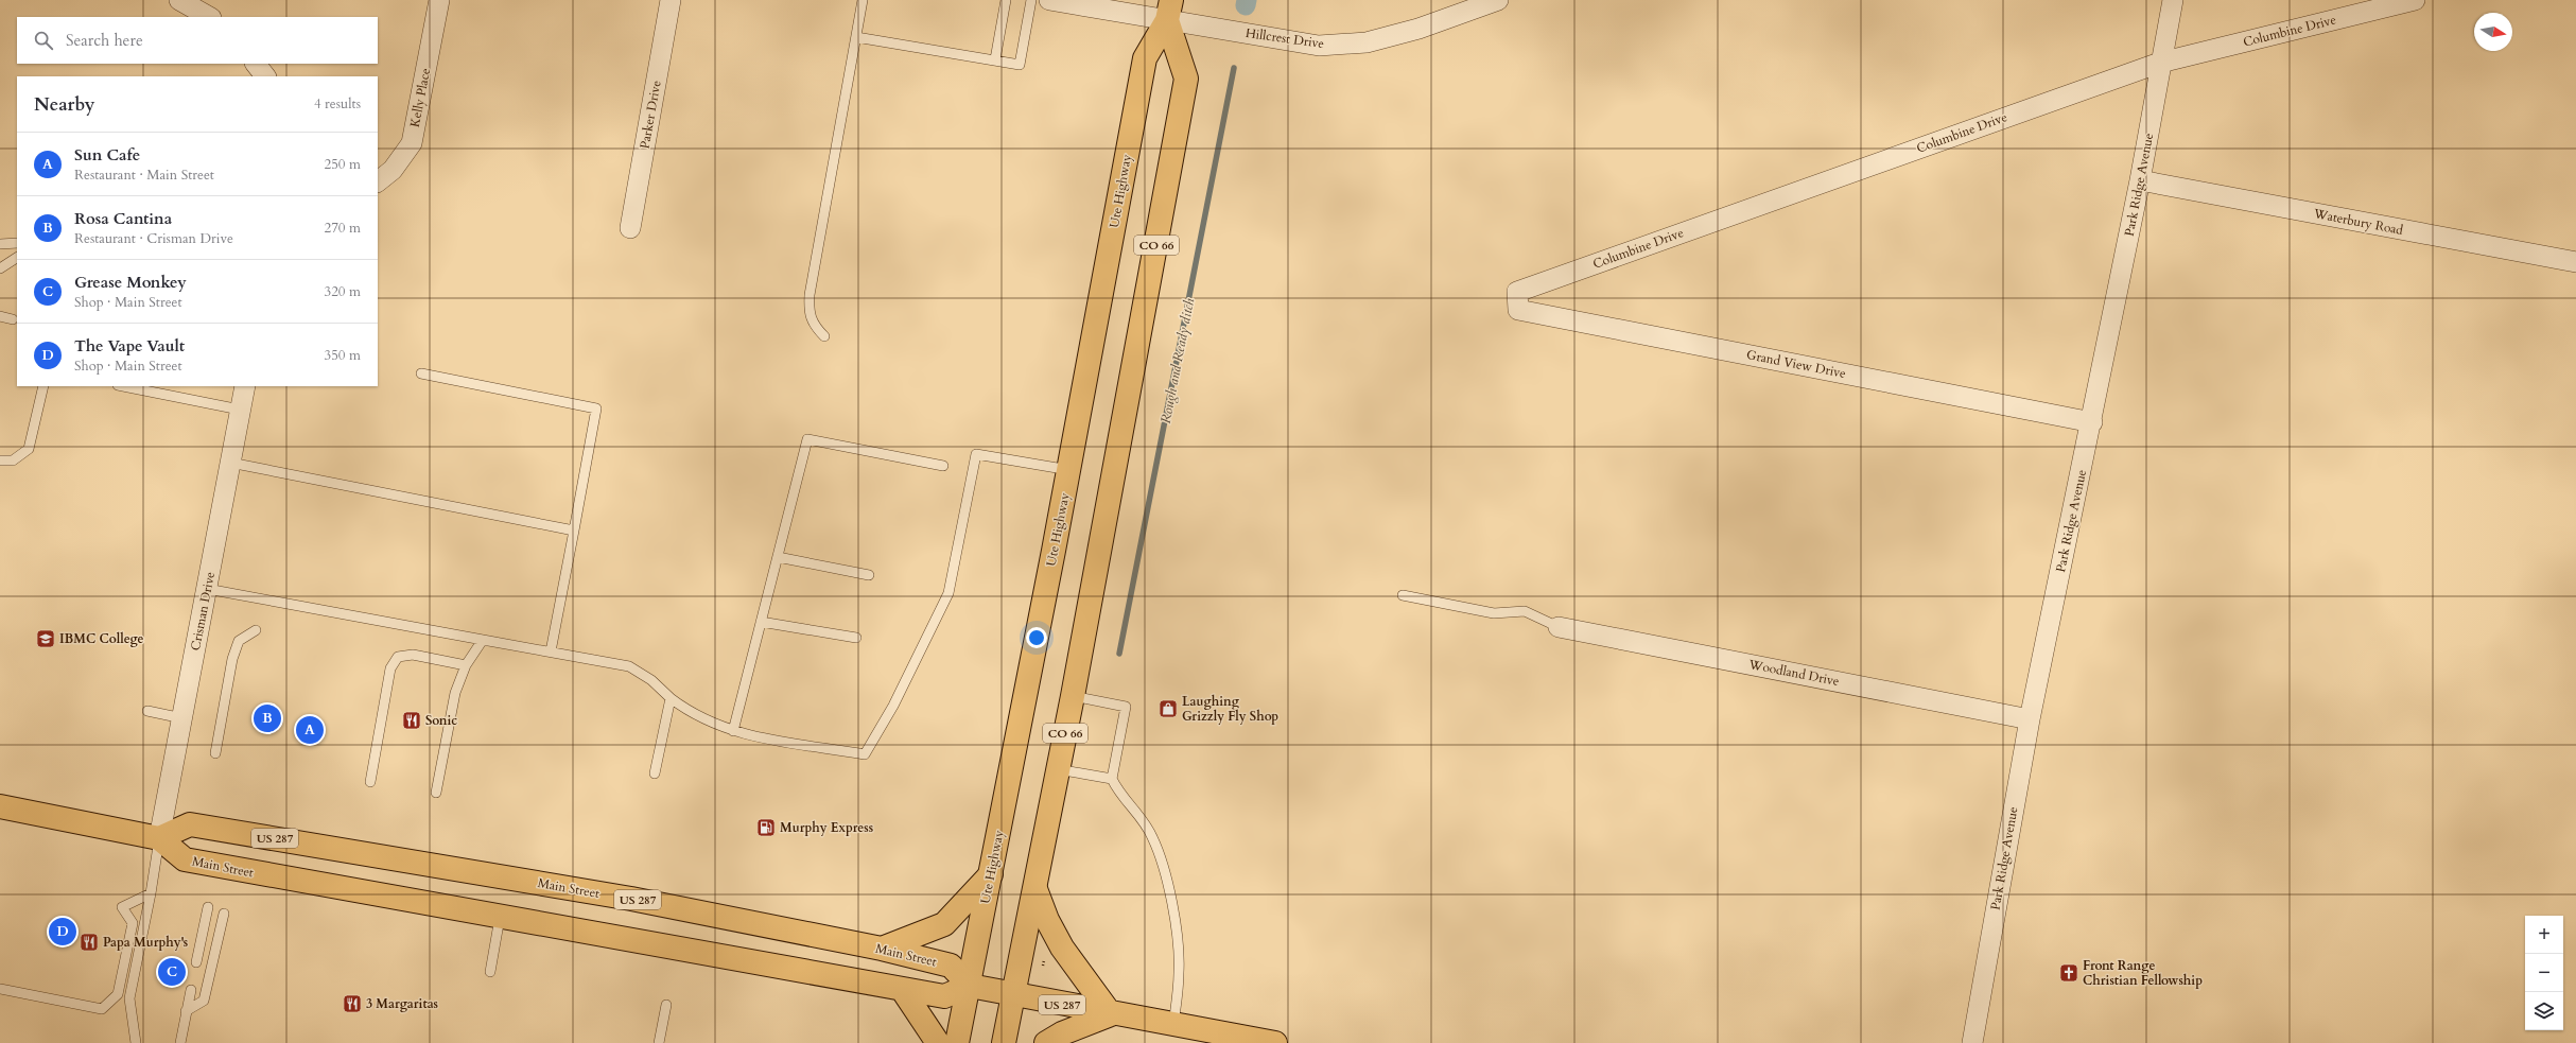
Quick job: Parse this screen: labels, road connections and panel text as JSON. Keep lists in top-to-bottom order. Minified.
{"streets":{"main road":["Ute Highway","CO 66","US 287","Main Street"],"street":["Columbine Drive","Hillcrest Drive","Kelly Place","Parker Drive","Park Ridge Avenue","Waterbury Road","Grand View Drive","Crisman Drive","Woodland Drive"]},"crossings":[["Columbine Drive","Park Ridge Avenue"],["Columbine Drive","Grand View Drive"],["Hillcrest Drive","Ute Highway"],["Hillcrest Drive","CO 66"],["Park Ridge Avenue","Waterbury Road"],["Park Ridge Avenue","Grand View Drive"],["Park Ridge Avenue","Woodland Drive"],["Ute Highway","CO 66"],["Ute Highway","US 287"],["Ute Highway","Main Street"],["CO 66","US 287"],["Crisman Drive","Main Street"],["US 287","Main Street"]],"water":["Rough and Ready ditch"],"places":{"school or university":["IBMC College"],"shop":["Laughing Grizzly Fly Shop"],"restaurant":["Sonic","Papa Murphy's","3 Margaritas"],"fuel station":["Murphy Express"],"church":["Front Range Christian Fellowship"]},"north":"right","page":{"search":"Search here","heading":["Nearby","4 results"],"list":[{"mark":"A","name":"Sun Cafe","note":"Restaurant · Main Street","value":"250 m"},{"mark":"B","name":"Rosa Cantina","note":"Restaurant · Crisman Drive","value":"270 m"},{"mark":"C","name":"Grease Monkey","note":"Shop · Main Street","value":"320 m"},{"mark":"D","name":"The Vape Vault","note":"Shop · Main Street","value":"350 m"}],"pins":["B","A","D","C"],"map_buttons":["+","−"]}}
